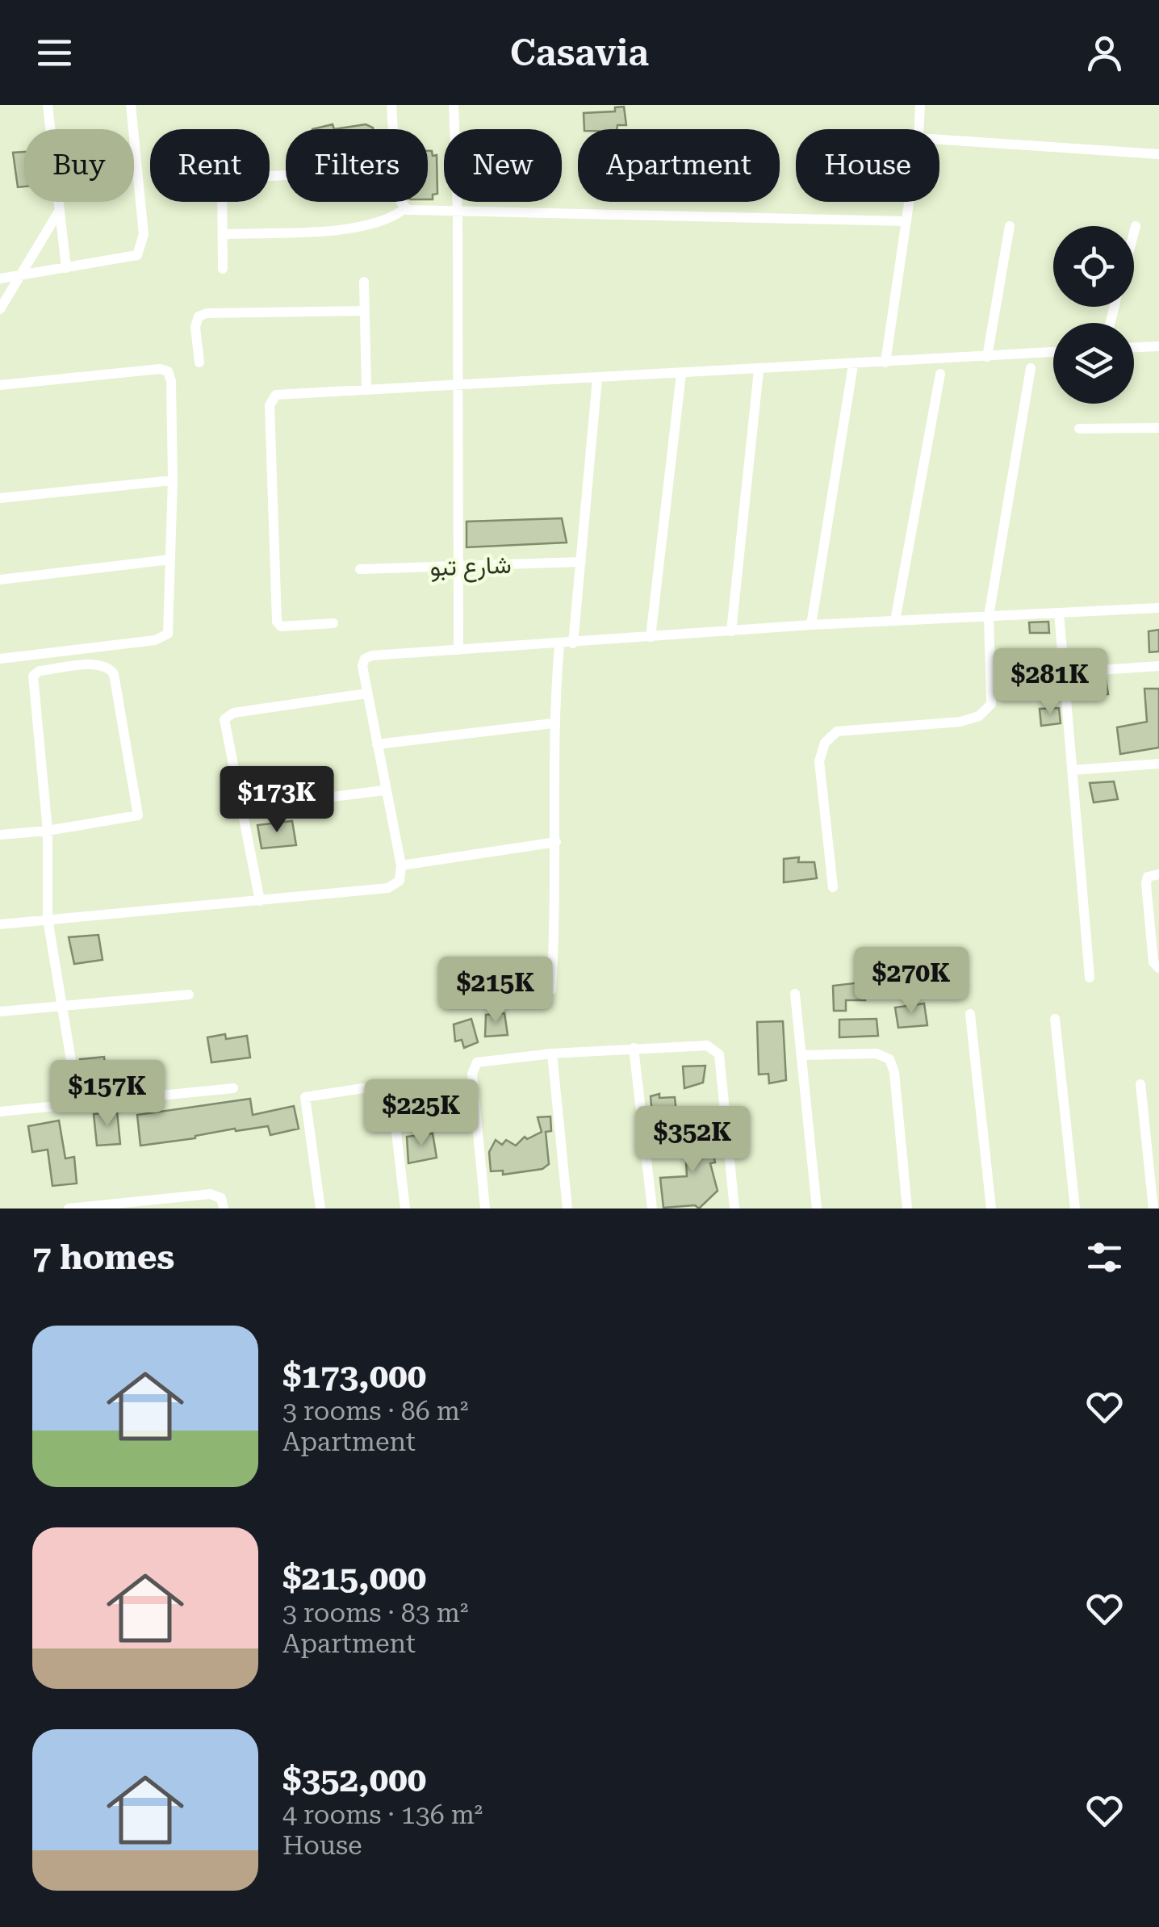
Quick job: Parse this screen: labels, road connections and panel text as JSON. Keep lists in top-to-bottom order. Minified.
{"streets":{"street":["شارع تبو"]},"page":{"header":"Casavia","chip":["Buy","Rent","Filters","New","Apartment","House"],"price":["$281K","$173K","$270K","$215K","$157K","$225K","$352K"],"heading":"7 homes","list":[{"name":"$173,000","note":"3 rooms · 86 m² · Apartment"},{"name":"$215,000","note":"3 rooms · 83 m² · Apartment"},{"name":"$352,000","note":"4 rooms · 136 m² · House"}]}}
